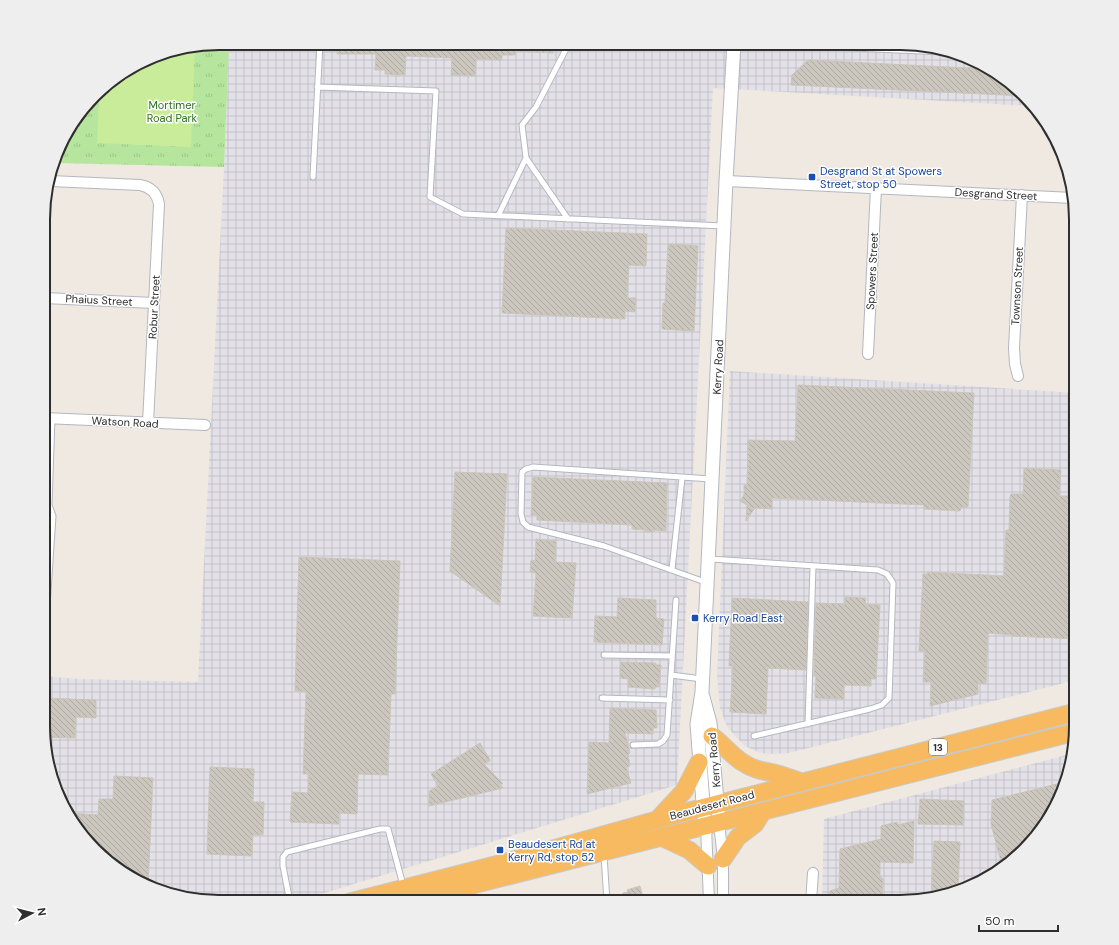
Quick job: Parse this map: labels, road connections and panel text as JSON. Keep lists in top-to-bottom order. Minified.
{"streets":{"highway":["13","Beaudesert Road"],"street":["Desgrand Street","Spowers Street","Townson Street","Phaius Street","Robur Street","Kerry Road","Watson Road"]},"crossings":[["Desgrand Street","Spowers Street"],["Desgrand Street","Townson Street"],["Desgrand Street","Kerry Road"],["Phaius Street","Robur Street"],["Robur Street","Watson Road"],["Kerry Road","Beaudesert Road"]],"parks":["Mortimer Road Park"],"places":{"transit":["Desgrand St at Spowers Street, stop 50","Kerry Road East","Beaudesert Rd at Kerry Rd, stop 52"]},"scale_bar":"50 m","north":"right"}
